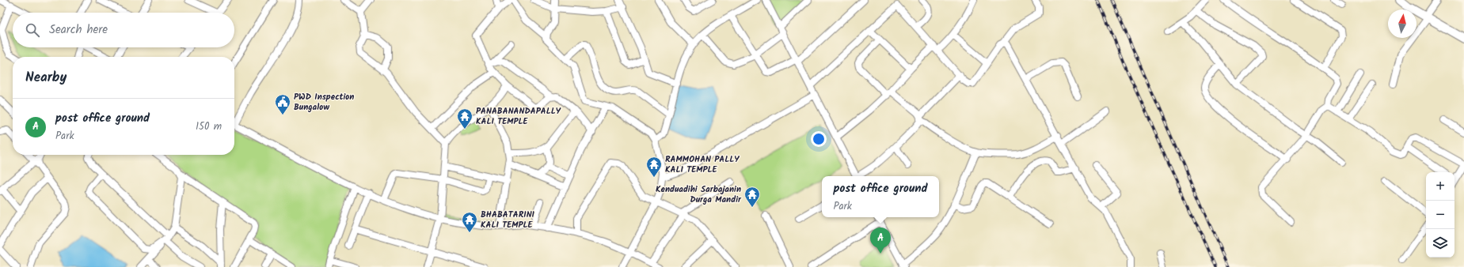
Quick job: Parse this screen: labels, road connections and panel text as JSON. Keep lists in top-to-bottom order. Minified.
{"places":{"public building":["PWD Inspection Bungalow"],"temple":["PANABANANDAPALLY KALI TEMPLE","RAMMOHAN PALLY KALI TEMPLE","Kenduadihi Sarbajanin Durga Mandir","BHABATARINI KALI TEMPLE"]},"north":"top","page":{"search":"Search here","heading":"Nearby","list":[{"mark":"A","name":"post office ground","note":"Park","value":"150 m"}],"map_buttons":["+","−"],"popup":["post office ground","Park"],"pins":"A"}}
